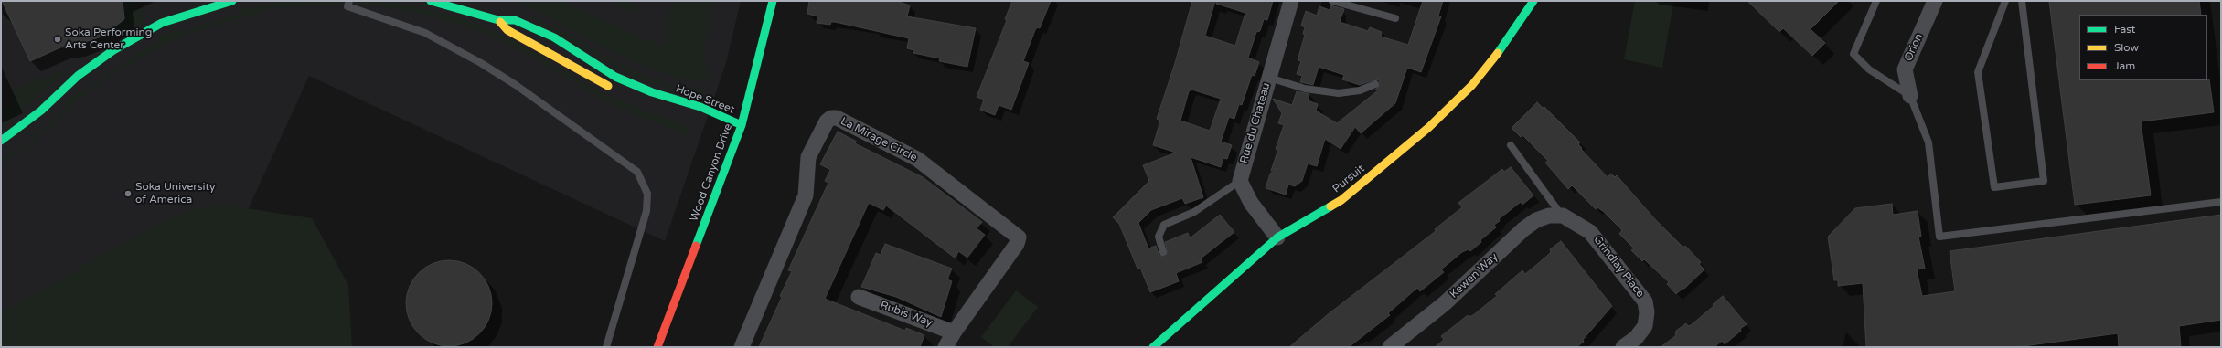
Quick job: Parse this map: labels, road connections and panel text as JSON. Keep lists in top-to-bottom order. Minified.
{"streets":{"street":["Orion","Hope Street","Rue du Chateau","La Mirage Circle","Wood Canyon Drive","Pursuit","Grindlay Place","Kewen Way","Rubis Way"]},"crossings":[["Hope Street","Wood Canyon Drive"],["La Mirage Circle","Rubis Way"],["Grindlay Place","Kewen Way"]],"places":["Soka Performing Arts Center","Soka University of America"],"legend":["Fast","Slow","Jam"]}
